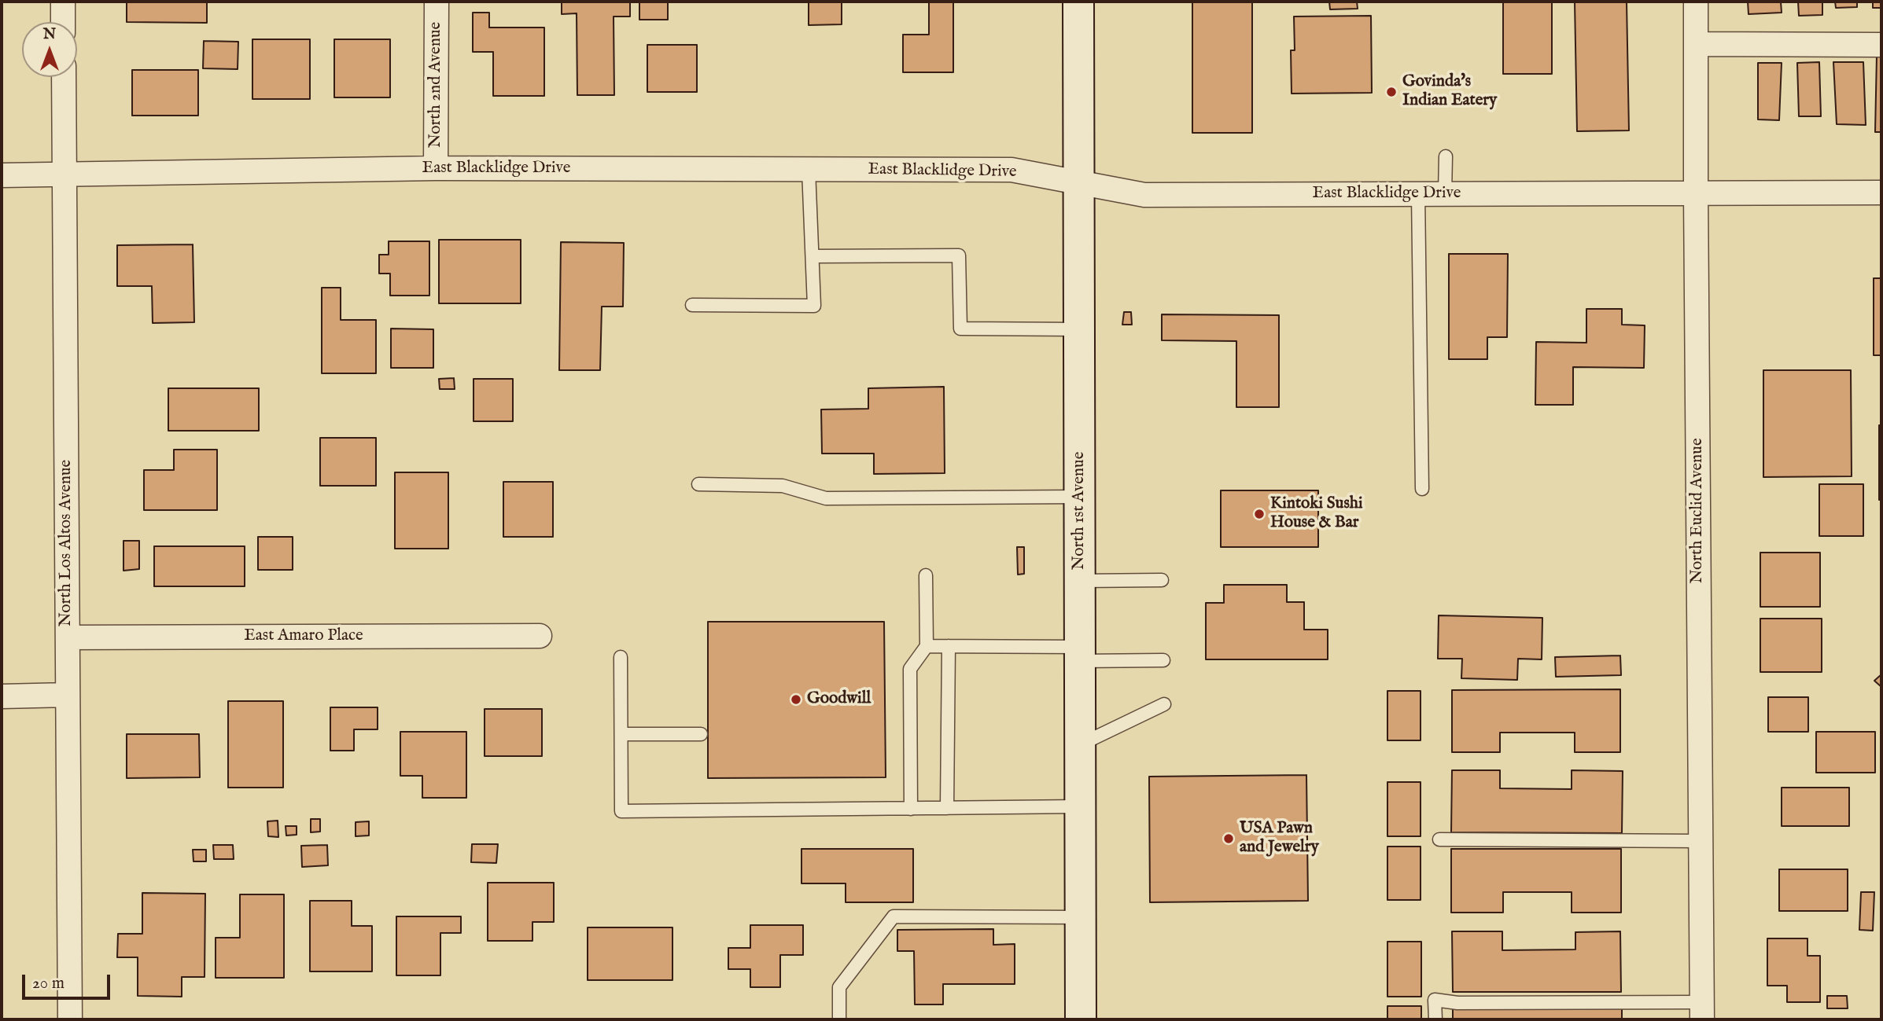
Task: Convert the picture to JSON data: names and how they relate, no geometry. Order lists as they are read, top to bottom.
{
  "streets": {
    "main road": ["North 1st Avenue"],
    "street": [
      "North 2nd Avenue",
      "East Blacklidge Drive",
      "North Euclid Avenue",
      "North Los Altos Avenue",
      "East Amaro Place"
    ]
  },
  "crossings": [
    ["North 2nd Avenue", "East Blacklidge Drive"],
    ["East Blacklidge Drive", "North 1st Avenue"],
    ["East Blacklidge Drive", "North Euclid Avenue"],
    ["East Blacklidge Drive", "North Los Altos Avenue"],
    ["North Los Altos Avenue", "East Amaro Place"]
  ],
  "places": [
    "Govinda's Indian Eatery",
    "Kintoki Sushi House & Bar",
    "Goodwill",
    "USA Pawn and Jewelry"
  ],
  "scale_bar": "20 m",
  "north": "top"
}
